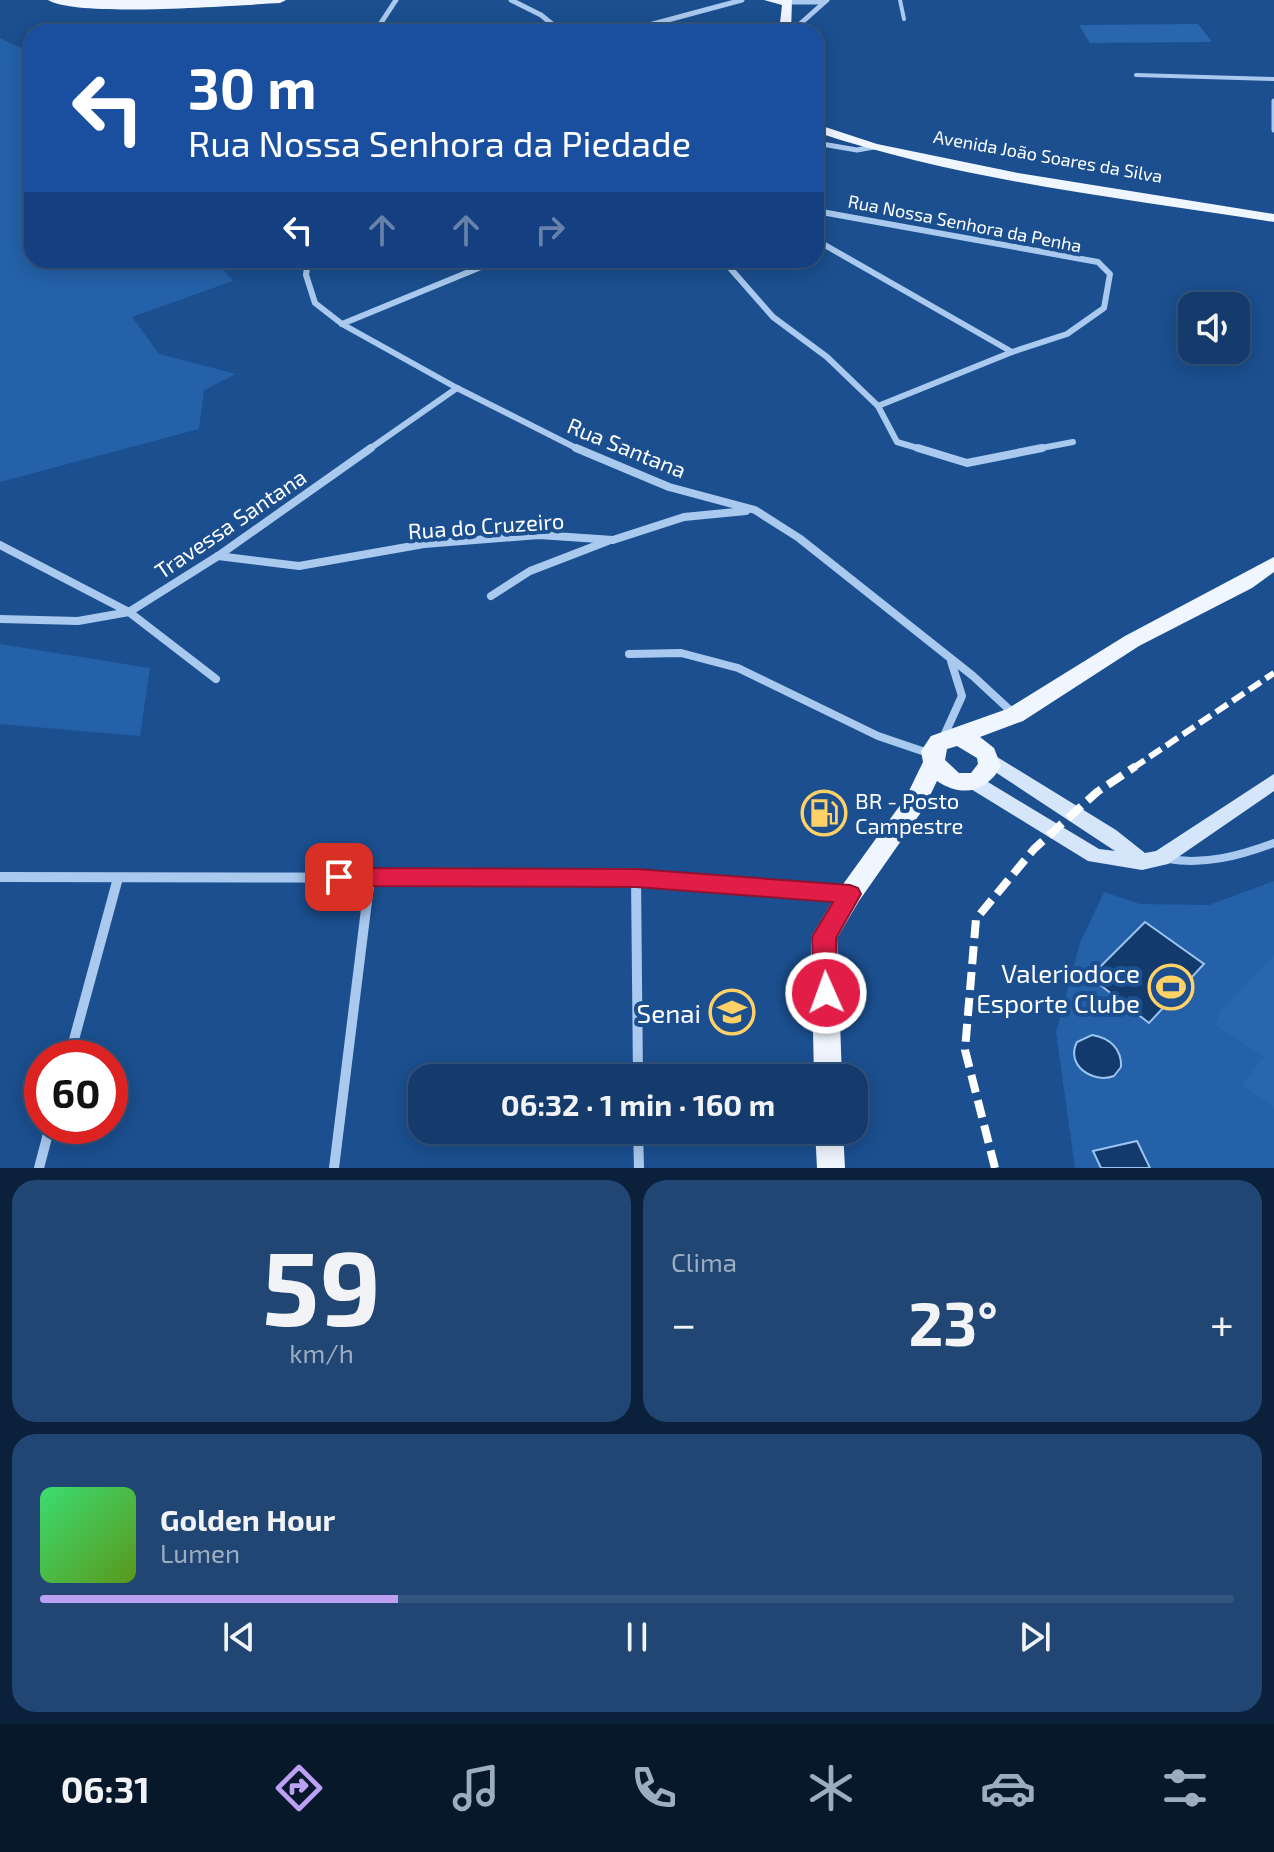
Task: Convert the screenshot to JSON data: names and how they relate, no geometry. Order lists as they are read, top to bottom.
{
  "streets": {
    "main road": ["Avenida João Soares da Silva"],
    "street": [
      "Rua Nossa Senhora da Penha",
      "Rua Santana",
      "Travessa Santana",
      "Rua do Cruzeiro"
    ]
  },
  "crossings": [
    ["Rua Santana", "Travessa Santana"],
    ["Rua Santana", "Rua do Cruzeiro"],
    ["Travessa Santana", "Rua do Cruzeiro"]
  ],
  "places": {
    "fuel station": ["BR - Posto Campestre"],
    "sports": ["Valeriodoce Esporte Clube"],
    "school or university": ["Senai"]
  },
  "page": {
    "turn": ["30 m", "Rua Nossa Senhora da Piedade"],
    "limit": "60",
    "trip": "06:32 · 1 min · 160 m",
    "tile": [
      ["59", "km/h"],
      "Clima"
    ],
    "heat": ["−", "23°", "+"],
    "song": ["Golden Hour", "Lumen"],
    "tabs": "06:31"
  }
}
